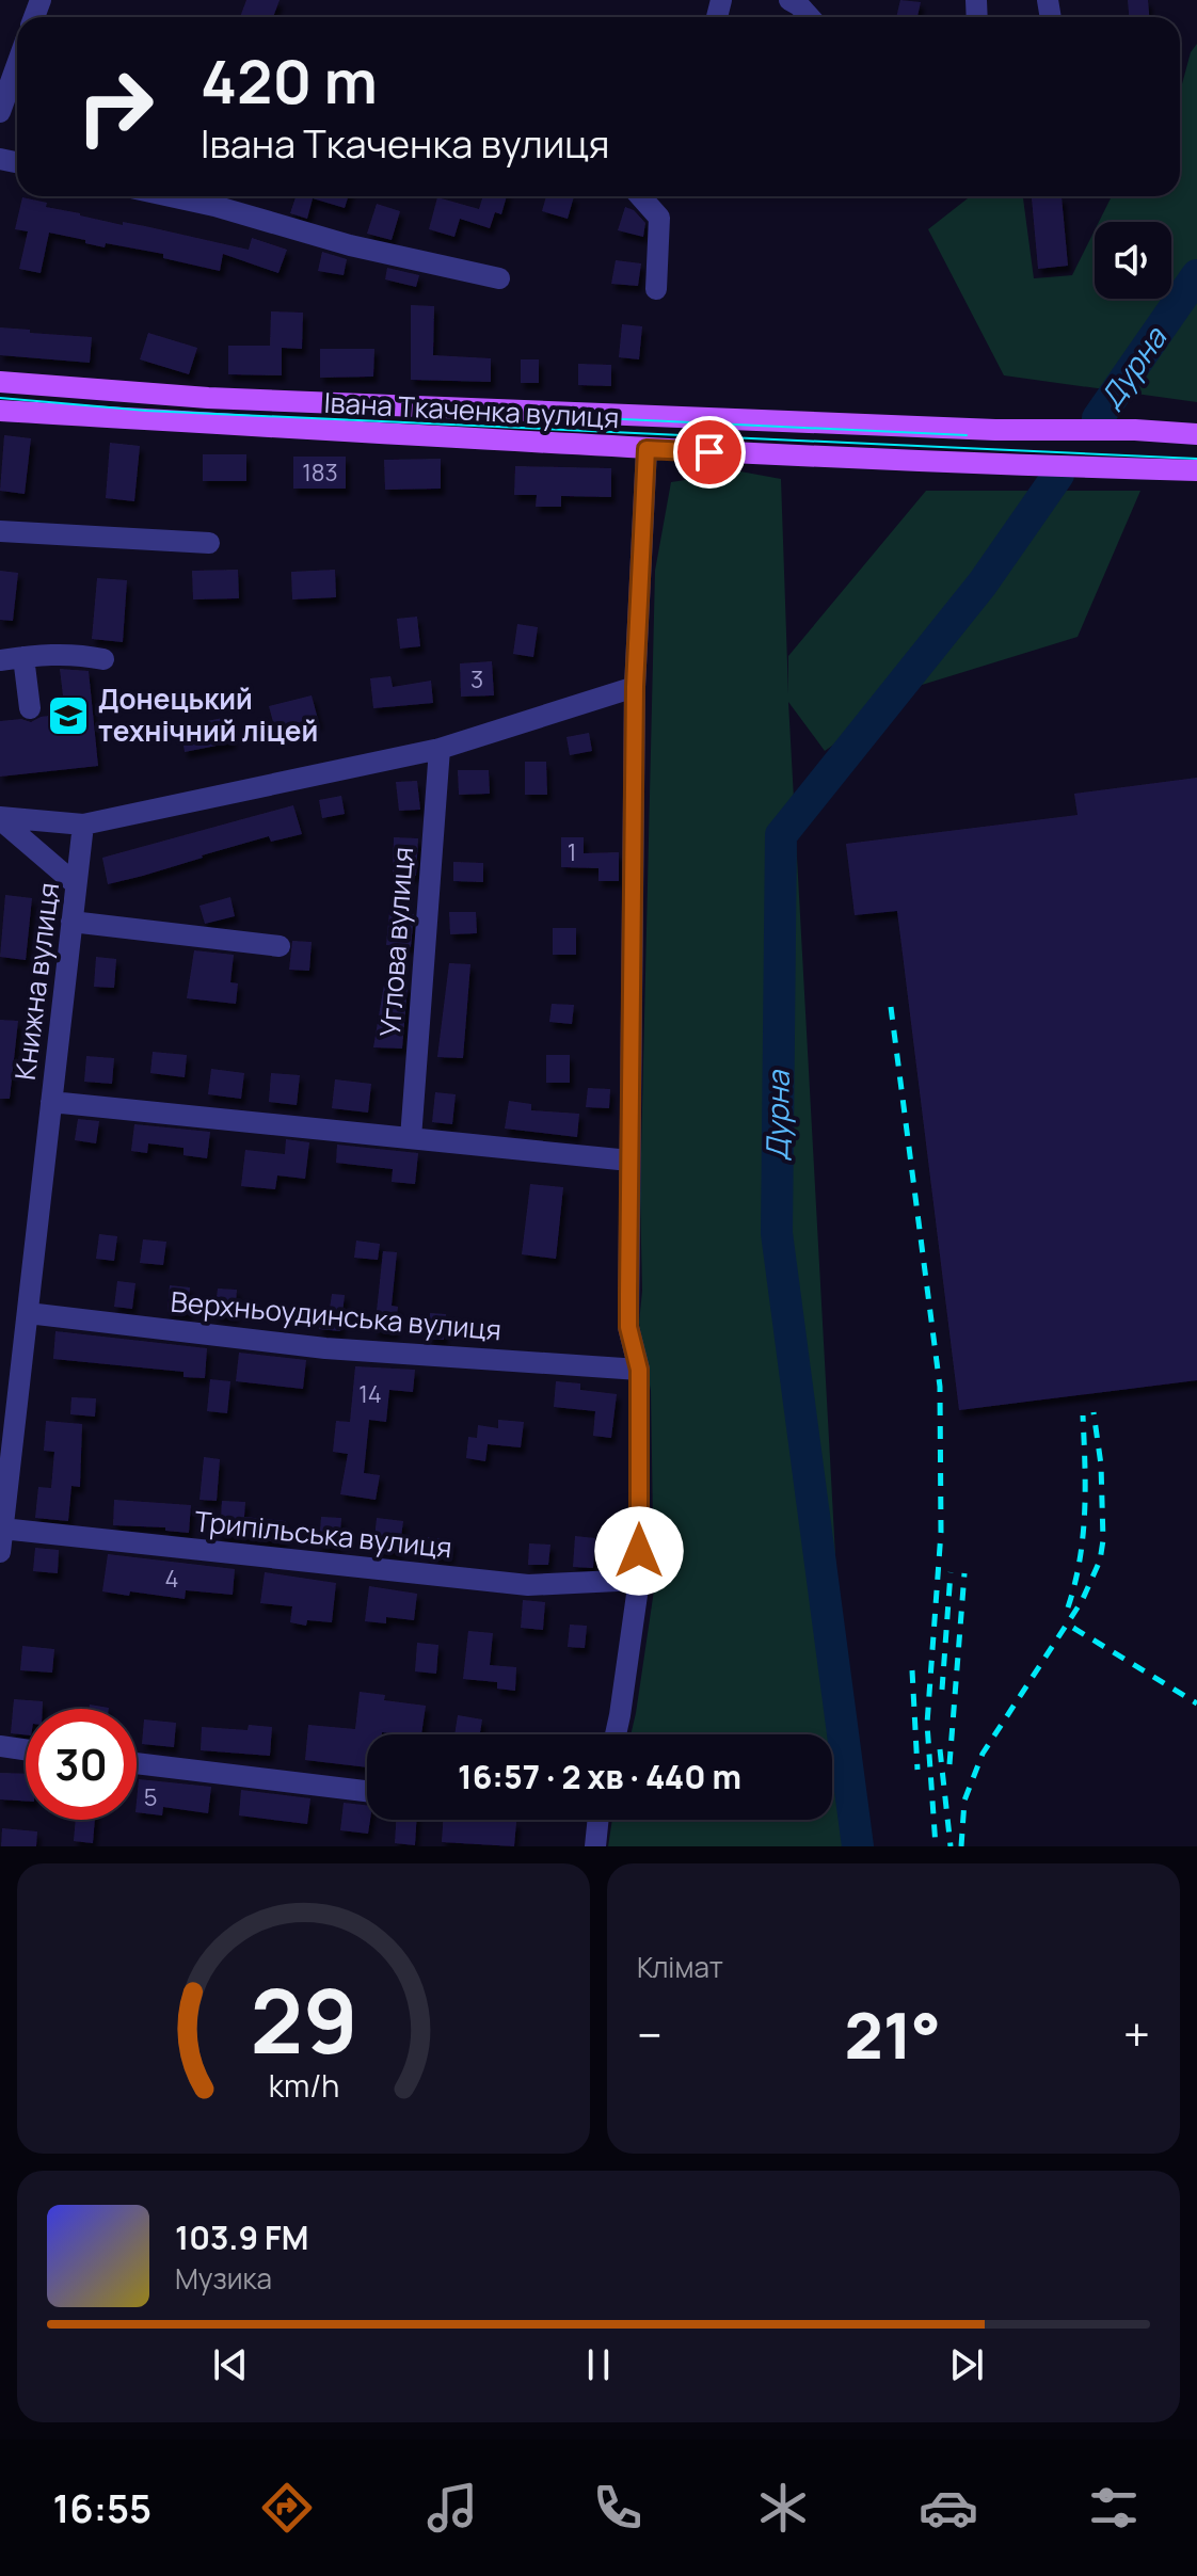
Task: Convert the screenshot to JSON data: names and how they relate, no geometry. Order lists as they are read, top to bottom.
{
  "streets": {
    "main road": ["Івана Ткаченка вулиця"],
    "street": [
      "Углова вулиця",
      "Книжна вулиця",
      "Верхньоудинська вулиця",
      "Трипільська вулиця"
    ]
  },
  "crossings": [
    ["Книжна вулиця", "Верхньоудинська вулиця"],
    ["Книжна вулиця", "Трипільська вулиця"]
  ],
  "water": ["Дурна"],
  "places": {
    "school or university": ["Донецький технічний ліцей"]
  },
  "house_numbers": [
    "183",
    "3",
    "1",
    "14",
    "4",
    "5"
  ],
  "page": {
    "turn": ["420 m", "Івана Ткаченка вулиця"],
    "limit": "30",
    "trip": "16:57 · 2 хв · 440 m",
    "tile": "Клімат",
    "heat": ["−", "21°", "+"],
    "song": ["103.9 FM", "Музика"],
    "tabs": "16:55",
    "gauge": ["29", "km/h"]
  }
}
